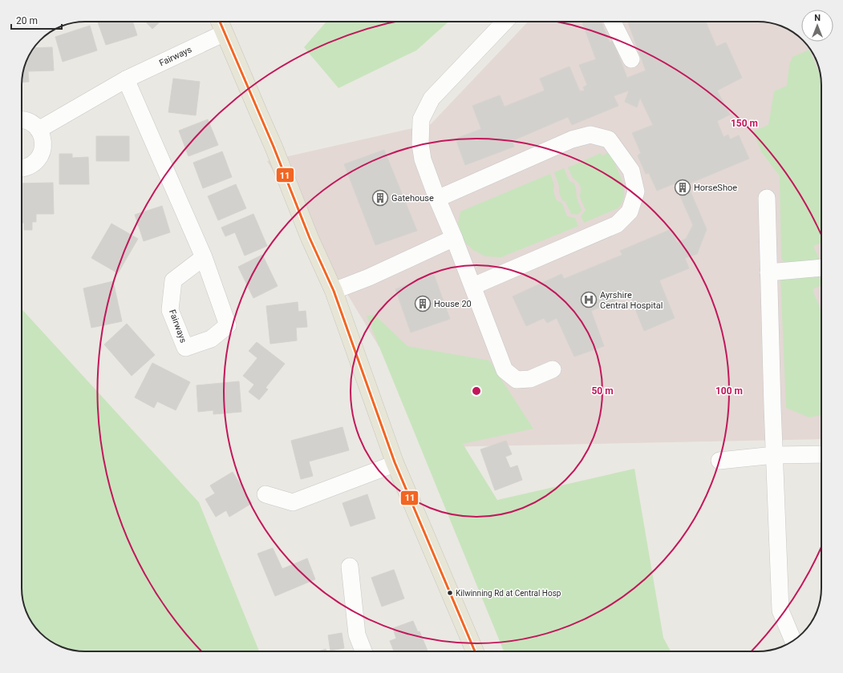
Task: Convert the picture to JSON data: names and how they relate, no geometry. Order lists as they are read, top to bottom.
{
  "streets": {
    "street": ["Fairways"]
  },
  "places": {
    "building": ["HorseShoe", "Gatehouse", "House 20"],
    "hospital": ["Ayrshire Central Hospital"],
    "other": ["Kilwinning Rd at Central Hosp"]
  },
  "lines": ["transit line 11"],
  "scale_bar": "20 m",
  "north": "top",
  "rings": ["150 m", "50 m", "100 m"]
}
